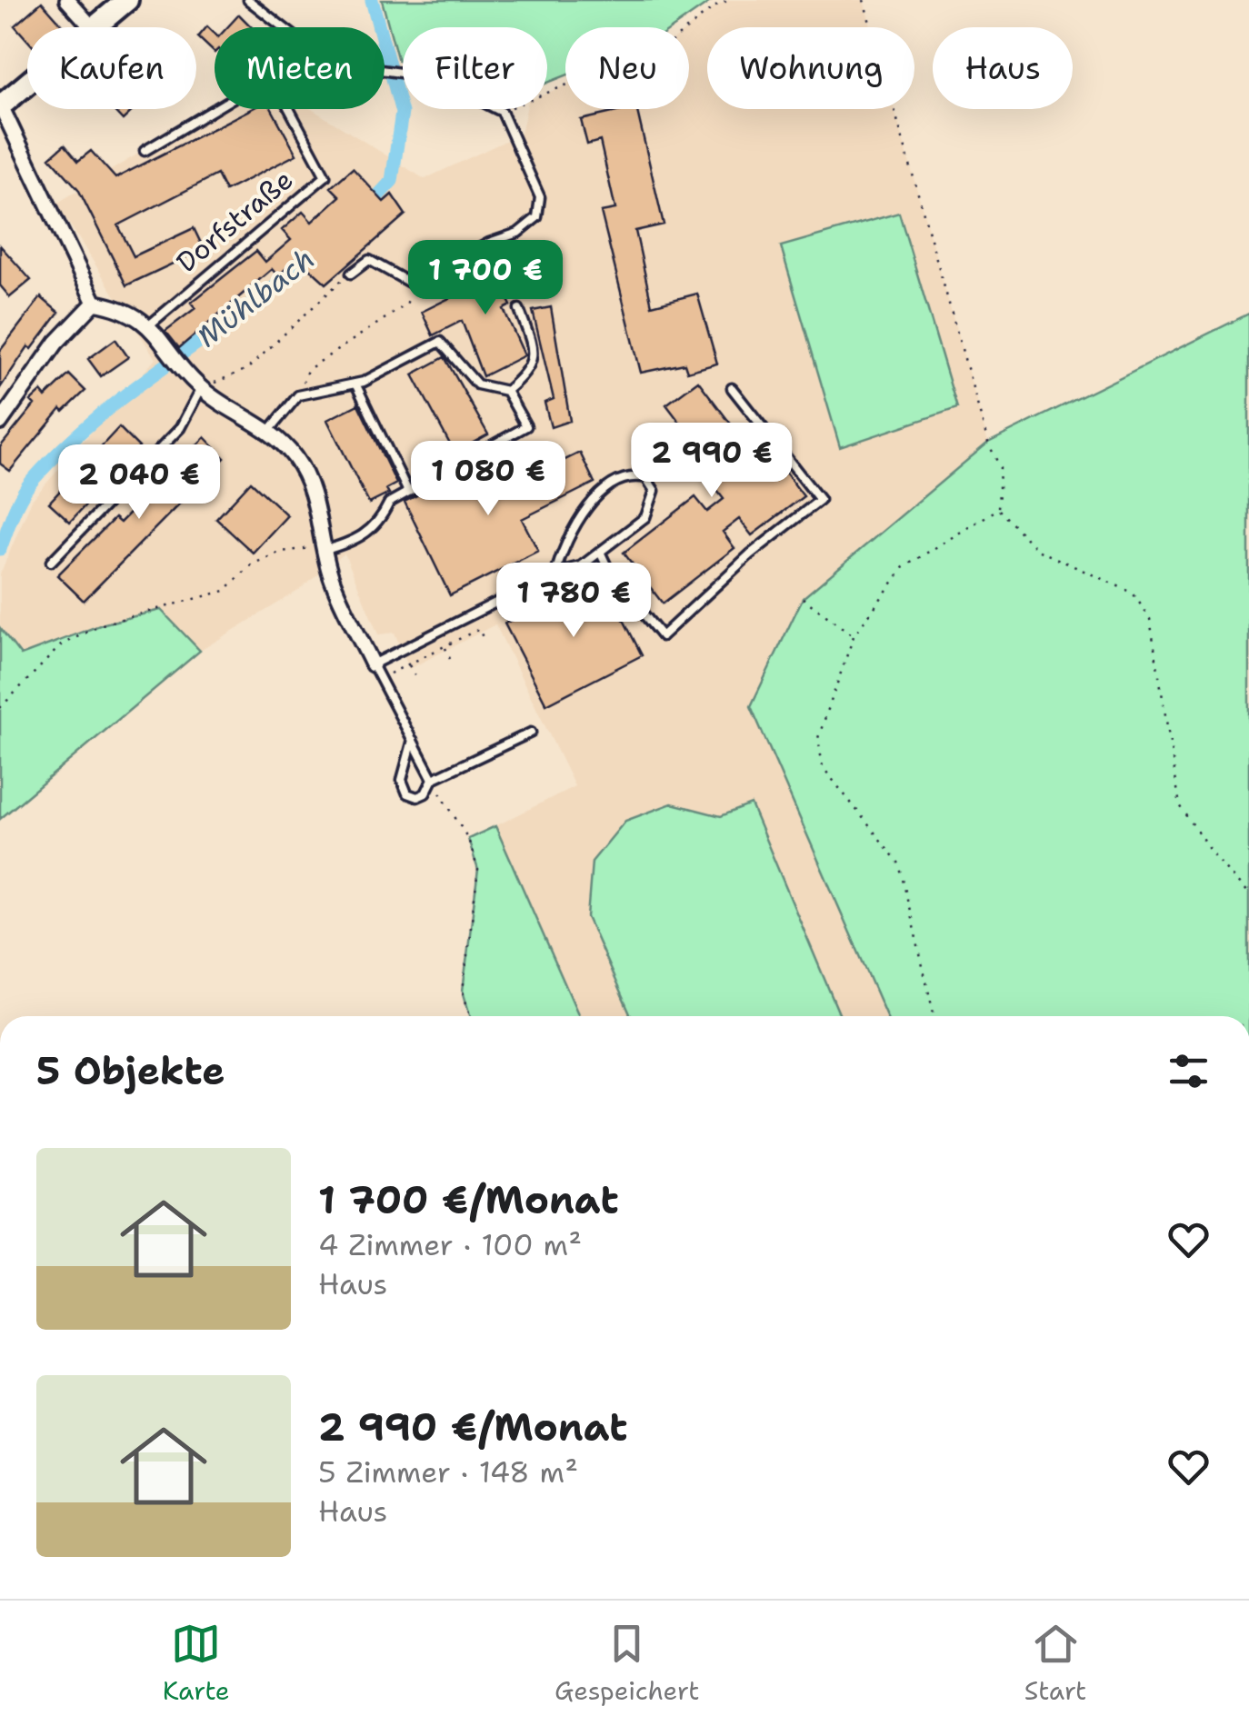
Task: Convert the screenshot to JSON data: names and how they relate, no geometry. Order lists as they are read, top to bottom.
{
  "streets": {
    "lane": ["Dorfstraße"]
  },
  "water": ["Mühlbach"],
  "page": {
    "chip": [
      "Kaufen",
      "Mieten",
      "Filter",
      "Neu",
      "Wohnung",
      "Haus"
    ],
    "price": [
      "1 700 €",
      "2 990 €",
      "1 080 €",
      "2 040 €",
      "1 780 €"
    ],
    "heading": "5 Objekte",
    "list": [
      {
        "name": "1 700 €/Monat",
        "note": "4 Zimmer · 100 m² · Haus"
      },
      {
        "name": "2 990 €/Monat",
        "note": "5 Zimmer · 148 m² · Haus"
      }
    ],
    "tabs": ["Karte", "Gespeichert", "Start"]
  }
}
